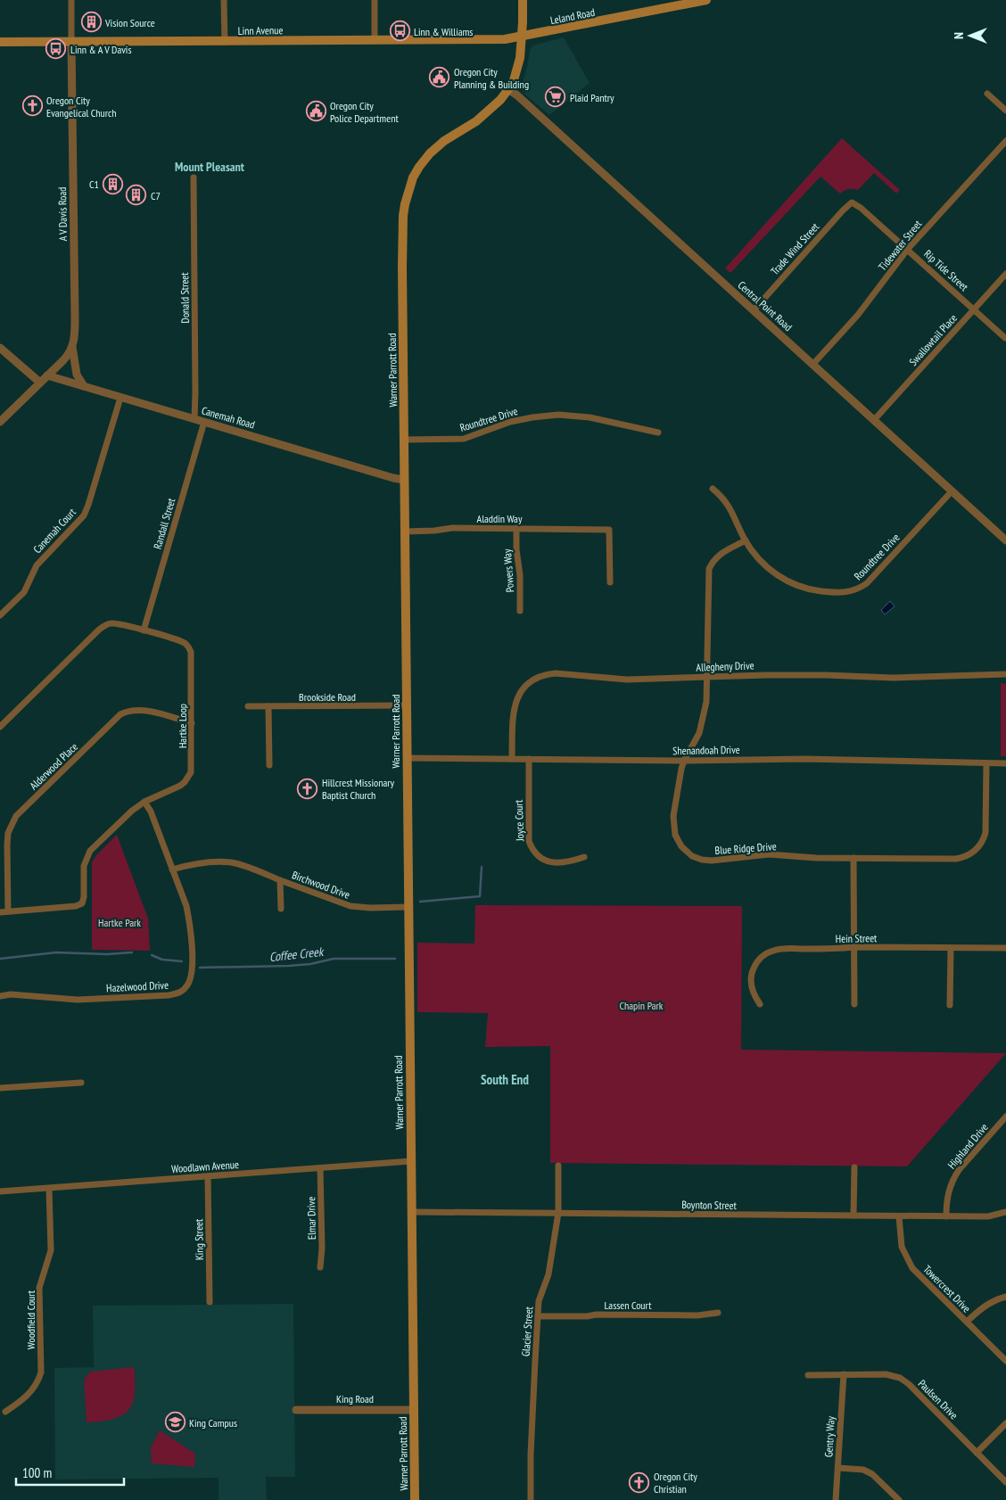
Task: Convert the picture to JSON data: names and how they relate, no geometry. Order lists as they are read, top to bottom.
{
  "streets": {
    "main road": ["Leland Road", "Linn Avenue", "Warner Parrott Road"],
    "street": [
      "A V Davis Road",
      "Tidewater Street",
      "Trade Wind Street",
      "Rip Tide Street",
      "Donald Street",
      "Central Point Road",
      "Swallowtail Place",
      "Canemah Road",
      "Roundtree Drive",
      "Aladdin Way",
      "Randall Street",
      "Canemah Court",
      "Powers Way",
      "Allegheny Drive",
      "Brookside Road",
      "Hartke Loop",
      "Shenandoah Drive",
      "Alderwood Place",
      "Joyce Court",
      "Blue Ridge Drive",
      "Birchwood Drive",
      "Hein Street",
      "Hazelwood Drive",
      "Highland Drive",
      "Woodlawn Avenue",
      "Boynton Street",
      "Elmar Drive",
      "King Street",
      "Towercrest Drive",
      "Lassen Court",
      "Woodfield Court",
      "Glacier Street",
      "King Road",
      "Paulsen Drive",
      "Gentry Way"
    ]
  },
  "crossings": [
    ["Leland Road", "Linn Avenue"],
    ["Leland Road", "Warner Parrott Road"],
    ["Linn Avenue", "A V Davis Road"],
    ["Linn Avenue", "Warner Parrott Road"],
    ["A V Davis Road", "Canemah Road"],
    ["Tidewater Street", "Rip Tide Street"],
    ["Tidewater Street", "Central Point Road"],
    ["Trade Wind Street", "Rip Tide Street"],
    ["Trade Wind Street", "Central Point Road"],
    ["Rip Tide Street", "Swallowtail Place"],
    ["Donald Street", "Canemah Road"],
    ["Central Point Road", "Swallowtail Place"],
    ["Central Point Road", "Warner Parrott Road"],
    ["Central Point Road", "Roundtree Drive"],
    ["Warner Parrott Road", "Canemah Road"],
    ["Warner Parrott Road", "Roundtree Drive"],
    ["Warner Parrott Road", "Aladdin Way"],
    ["Warner Parrott Road", "Brookside Road"],
    ["Warner Parrott Road", "Shenandoah Drive"],
    ["Warner Parrott Road", "Birchwood Drive"],
    ["Warner Parrott Road", "Woodlawn Avenue"],
    ["Warner Parrott Road", "Boynton Street"],
    ["Warner Parrott Road", "King Road"],
    ["Canemah Road", "Randall Street"],
    ["Canemah Road", "Canemah Court"],
    ["Roundtree Drive", "Blue Ridge Drive"],
    ["Aladdin Way", "Powers Way"],
    ["Randall Street", "Hartke Loop"],
    ["Allegheny Drive", "Shenandoah Drive"],
    ["Allegheny Drive", "Blue Ridge Drive"],
    ["Hartke Loop", "Alderwood Place"],
    ["Hartke Loop", "Hazelwood Drive"],
    ["Shenandoah Drive", "Joyce Court"],
    ["Shenandoah Drive", "Blue Ridge Drive"],
    ["Birchwood Drive", "Hazelwood Drive"],
    ["Highland Drive", "Boynton Street"],
    ["Woodlawn Avenue", "Elmar Drive"],
    ["Woodlawn Avenue", "King Street"],
    ["Woodlawn Avenue", "Woodfield Court"],
    ["Boynton Street", "Towercrest Drive"],
    ["Boynton Street", "Glacier Street"],
    ["Lassen Court", "Glacier Street"],
    ["Paulsen Drive", "Gentry Way"]
  ],
  "districts": ["Mount Pleasant", "South End"],
  "water": ["Coffee Creek"],
  "parks": ["Hartke Park", "Chapin Park"],
  "places": {
    "building": ["Vision Source", "C1", "C7"],
    "bus stop": ["Linn & Williams", "Linn & A V Davis"],
    "public building": ["Oregon City Planning & Building", "Oregon City Police Department"],
    "supermarket": ["Plaid Pantry"],
    "church": ["Oregon City Evangelical Church", "Hillcrest Missionary Baptist Church", "Oregon City Christian"],
    "school or university": ["King Campus"]
  },
  "scale_bar": "100 m",
  "north": "left"
}
